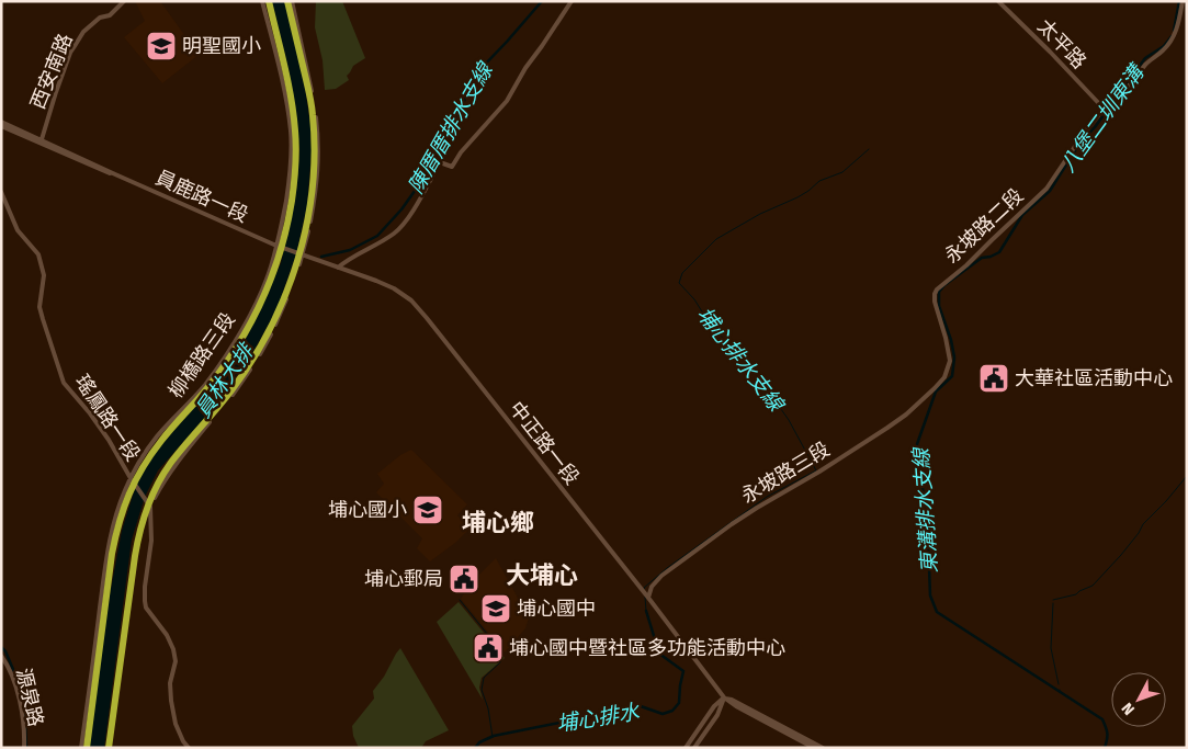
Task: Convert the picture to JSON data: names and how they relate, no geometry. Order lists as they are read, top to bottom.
{
  "streets": {
    "main road": [
      "太平路",
      "西安南路",
      "員鹿路一段",
      "永坡路二段",
      "柳橋路三段",
      "瑤鳳路一段",
      "中正路一段",
      "永坡路三段",
      "源泉路"
    ]
  },
  "crossings": [
    ["太平路", "永坡路二段"],
    ["西安南路", "員鹿路一段"],
    ["員鹿路一段", "柳橋路三段"],
    ["員鹿路一段", "中正路一段"],
    ["永坡路二段", "永坡路三段"],
    ["柳橋路三段", "瑤鳳路一段"],
    ["中正路一段", "永坡路三段"]
  ],
  "districts": ["埔心鄉", "大埔心"],
  "water": [
    "八堡二圳東溝",
    "陳厝厝排水支線",
    "埔心排水支線",
    "員林大排",
    "東溝排水支線",
    "埔心排水"
  ],
  "places": {
    "school or university": ["明聖國小", "埔心國小", "埔心國中"],
    "public building": ["大華社區活動中心", "埔心郵局", "埔心國中暨社區多功能活動中心"]
  },
  "north": "bottom left"
}
